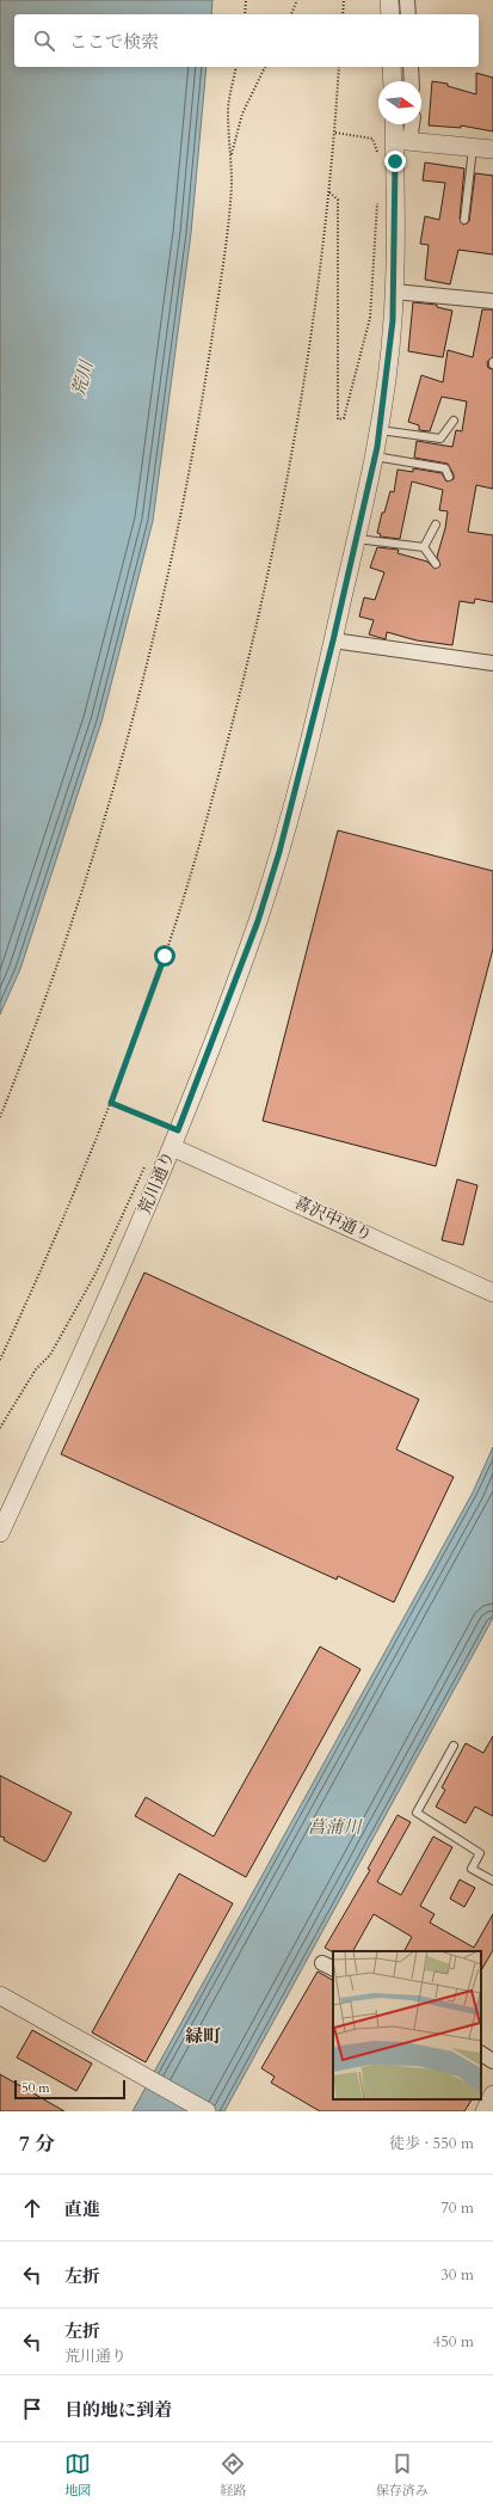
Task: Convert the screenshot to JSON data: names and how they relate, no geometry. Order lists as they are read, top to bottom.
{
  "streets": {
    "street": ["荒川通り", "喜沢中通り"]
  },
  "crossings": [
    ["荒川通り", "喜沢中通り"]
  ],
  "districts": ["緑町"],
  "water": ["荒川", "菖蒲川"],
  "scale_bar": "50 m",
  "north": "right",
  "page": {
    "search": "ここで検索",
    "scale": "50 m",
    "heading": ["7 分", "徒歩 · 550 m"],
    "list": [
      ["直進", "70 m"],
      ["左折", "30 m"],
      ["左折", "荒川通り", "450 m"],
      "目的地に到着"
    ],
    "nav": ["地図", "経路", "保存済み"]
  }
}
